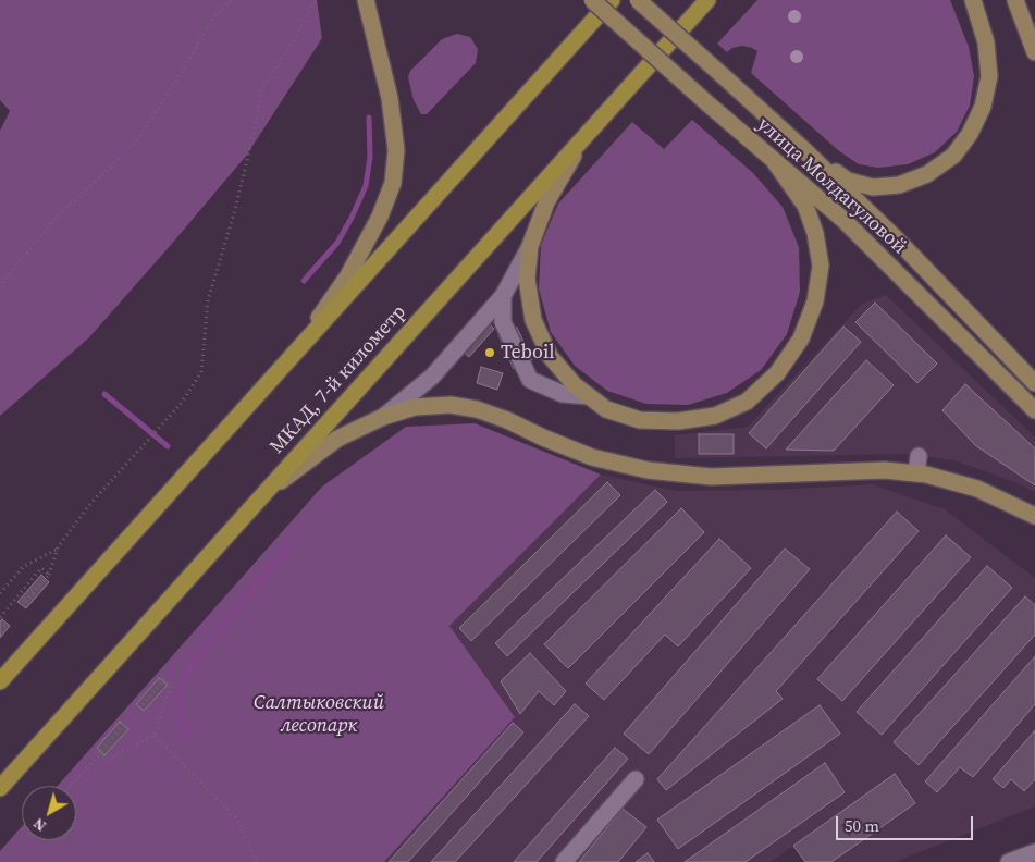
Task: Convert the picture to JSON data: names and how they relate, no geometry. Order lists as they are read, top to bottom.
{
  "streets": {
    "highway": ["МКАД, 7-й километр"],
    "main road": ["улица Молдагуловой"]
  },
  "parks": ["Салтыковский лесопарк"],
  "places": ["Teboil"],
  "scale_bar": "50 m",
  "north": "bottom left"
}
